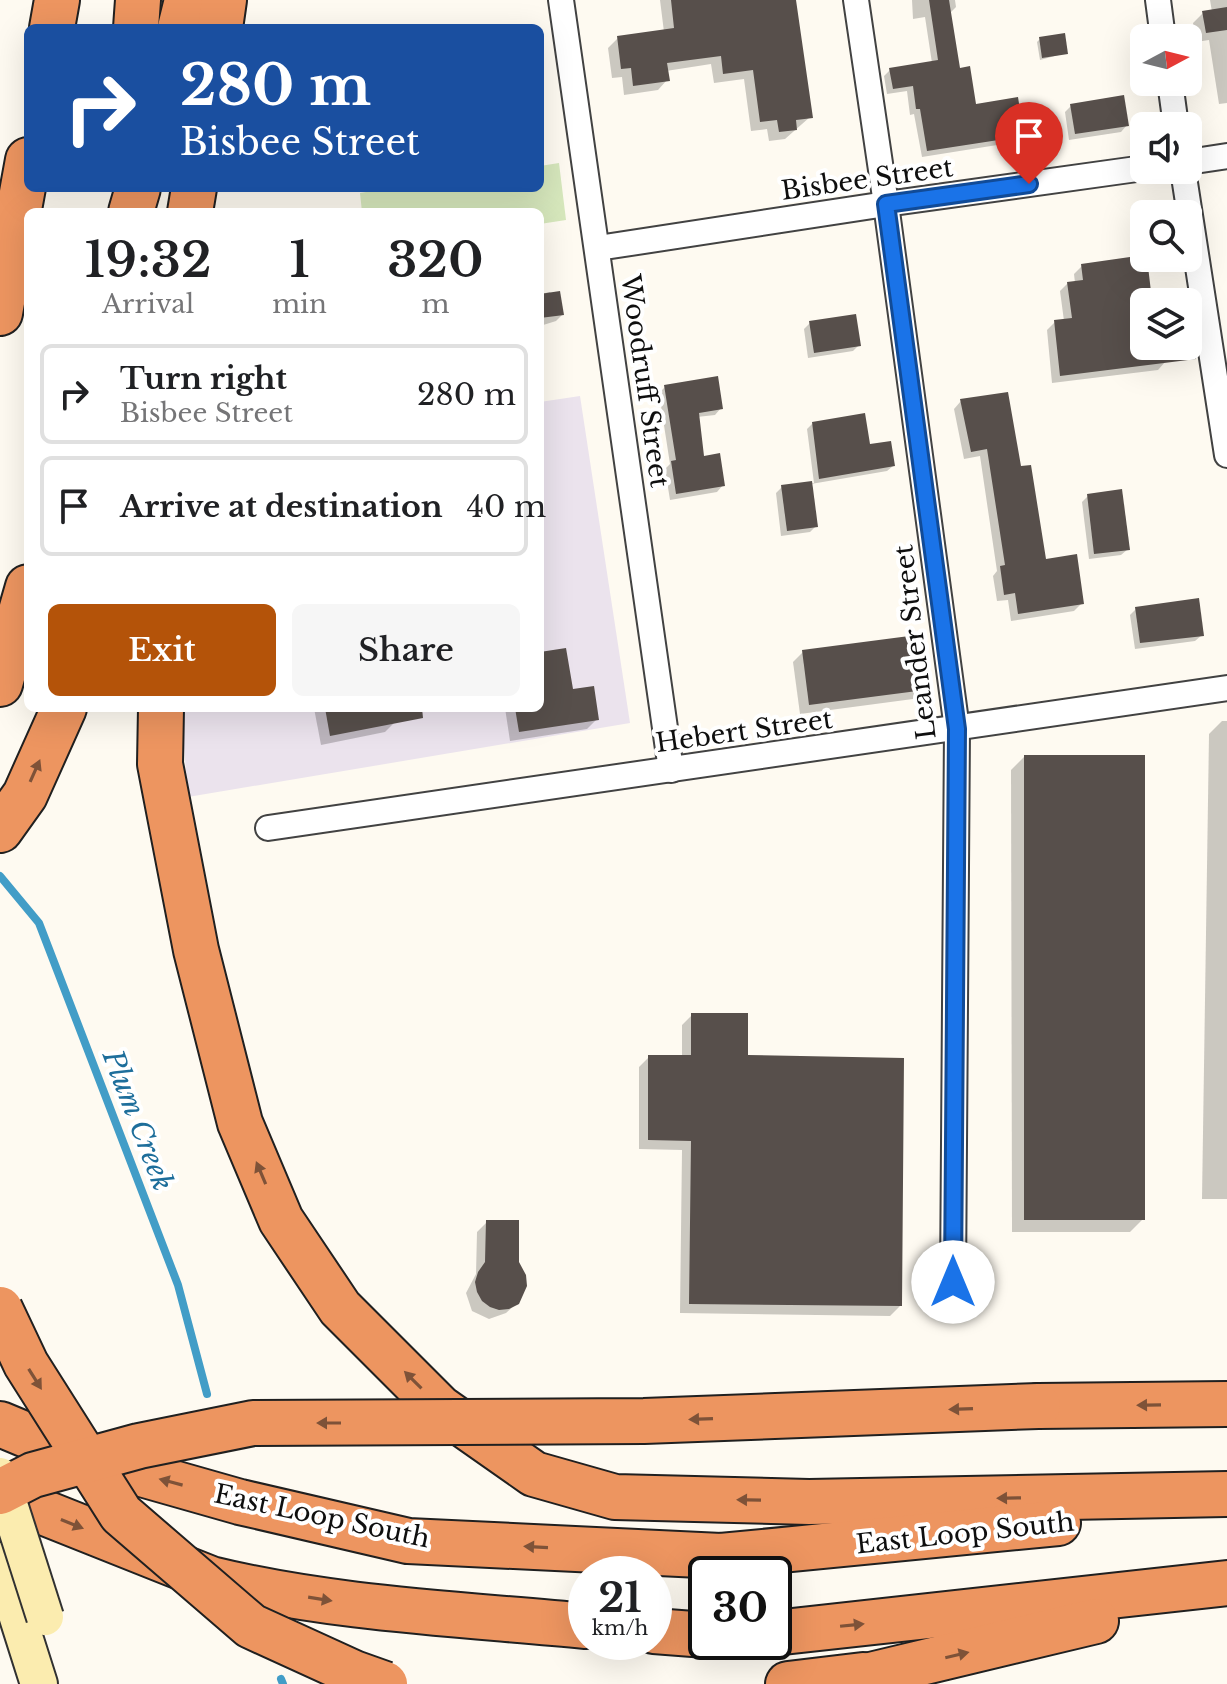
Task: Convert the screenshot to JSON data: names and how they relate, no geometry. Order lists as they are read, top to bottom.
{
  "streets": {
    "highway": ["East Loop South"],
    "street": [
      "Bisbee Street",
      "Woodruff Street",
      "Leander Street",
      "Hebert Street"
    ]
  },
  "crossings": [
    ["Bisbee Street", "Woodruff Street"],
    ["Bisbee Street", "Leander Street"],
    ["Woodruff Street", "Hebert Street"],
    ["Leander Street", "Hebert Street"]
  ],
  "water": ["Plum Creek"],
  "north": "right",
  "page": {
    "turn": ["280 m", "Bisbee Street"],
    "eta": [
      "19:32",
      "Arrival",
      "1",
      "min",
      "320",
      "m"
    ],
    "list": [
      {
        "name": "Turn right",
        "note": "Bisbee Street",
        "value": "280 m"
      },
      {
        "name": "Arrive at destination",
        "value": "40 m"
      }
    ],
    "buttons": ["Exit", "Share"],
    "speed": "21 km/h",
    "limit": "30"
  }
}
